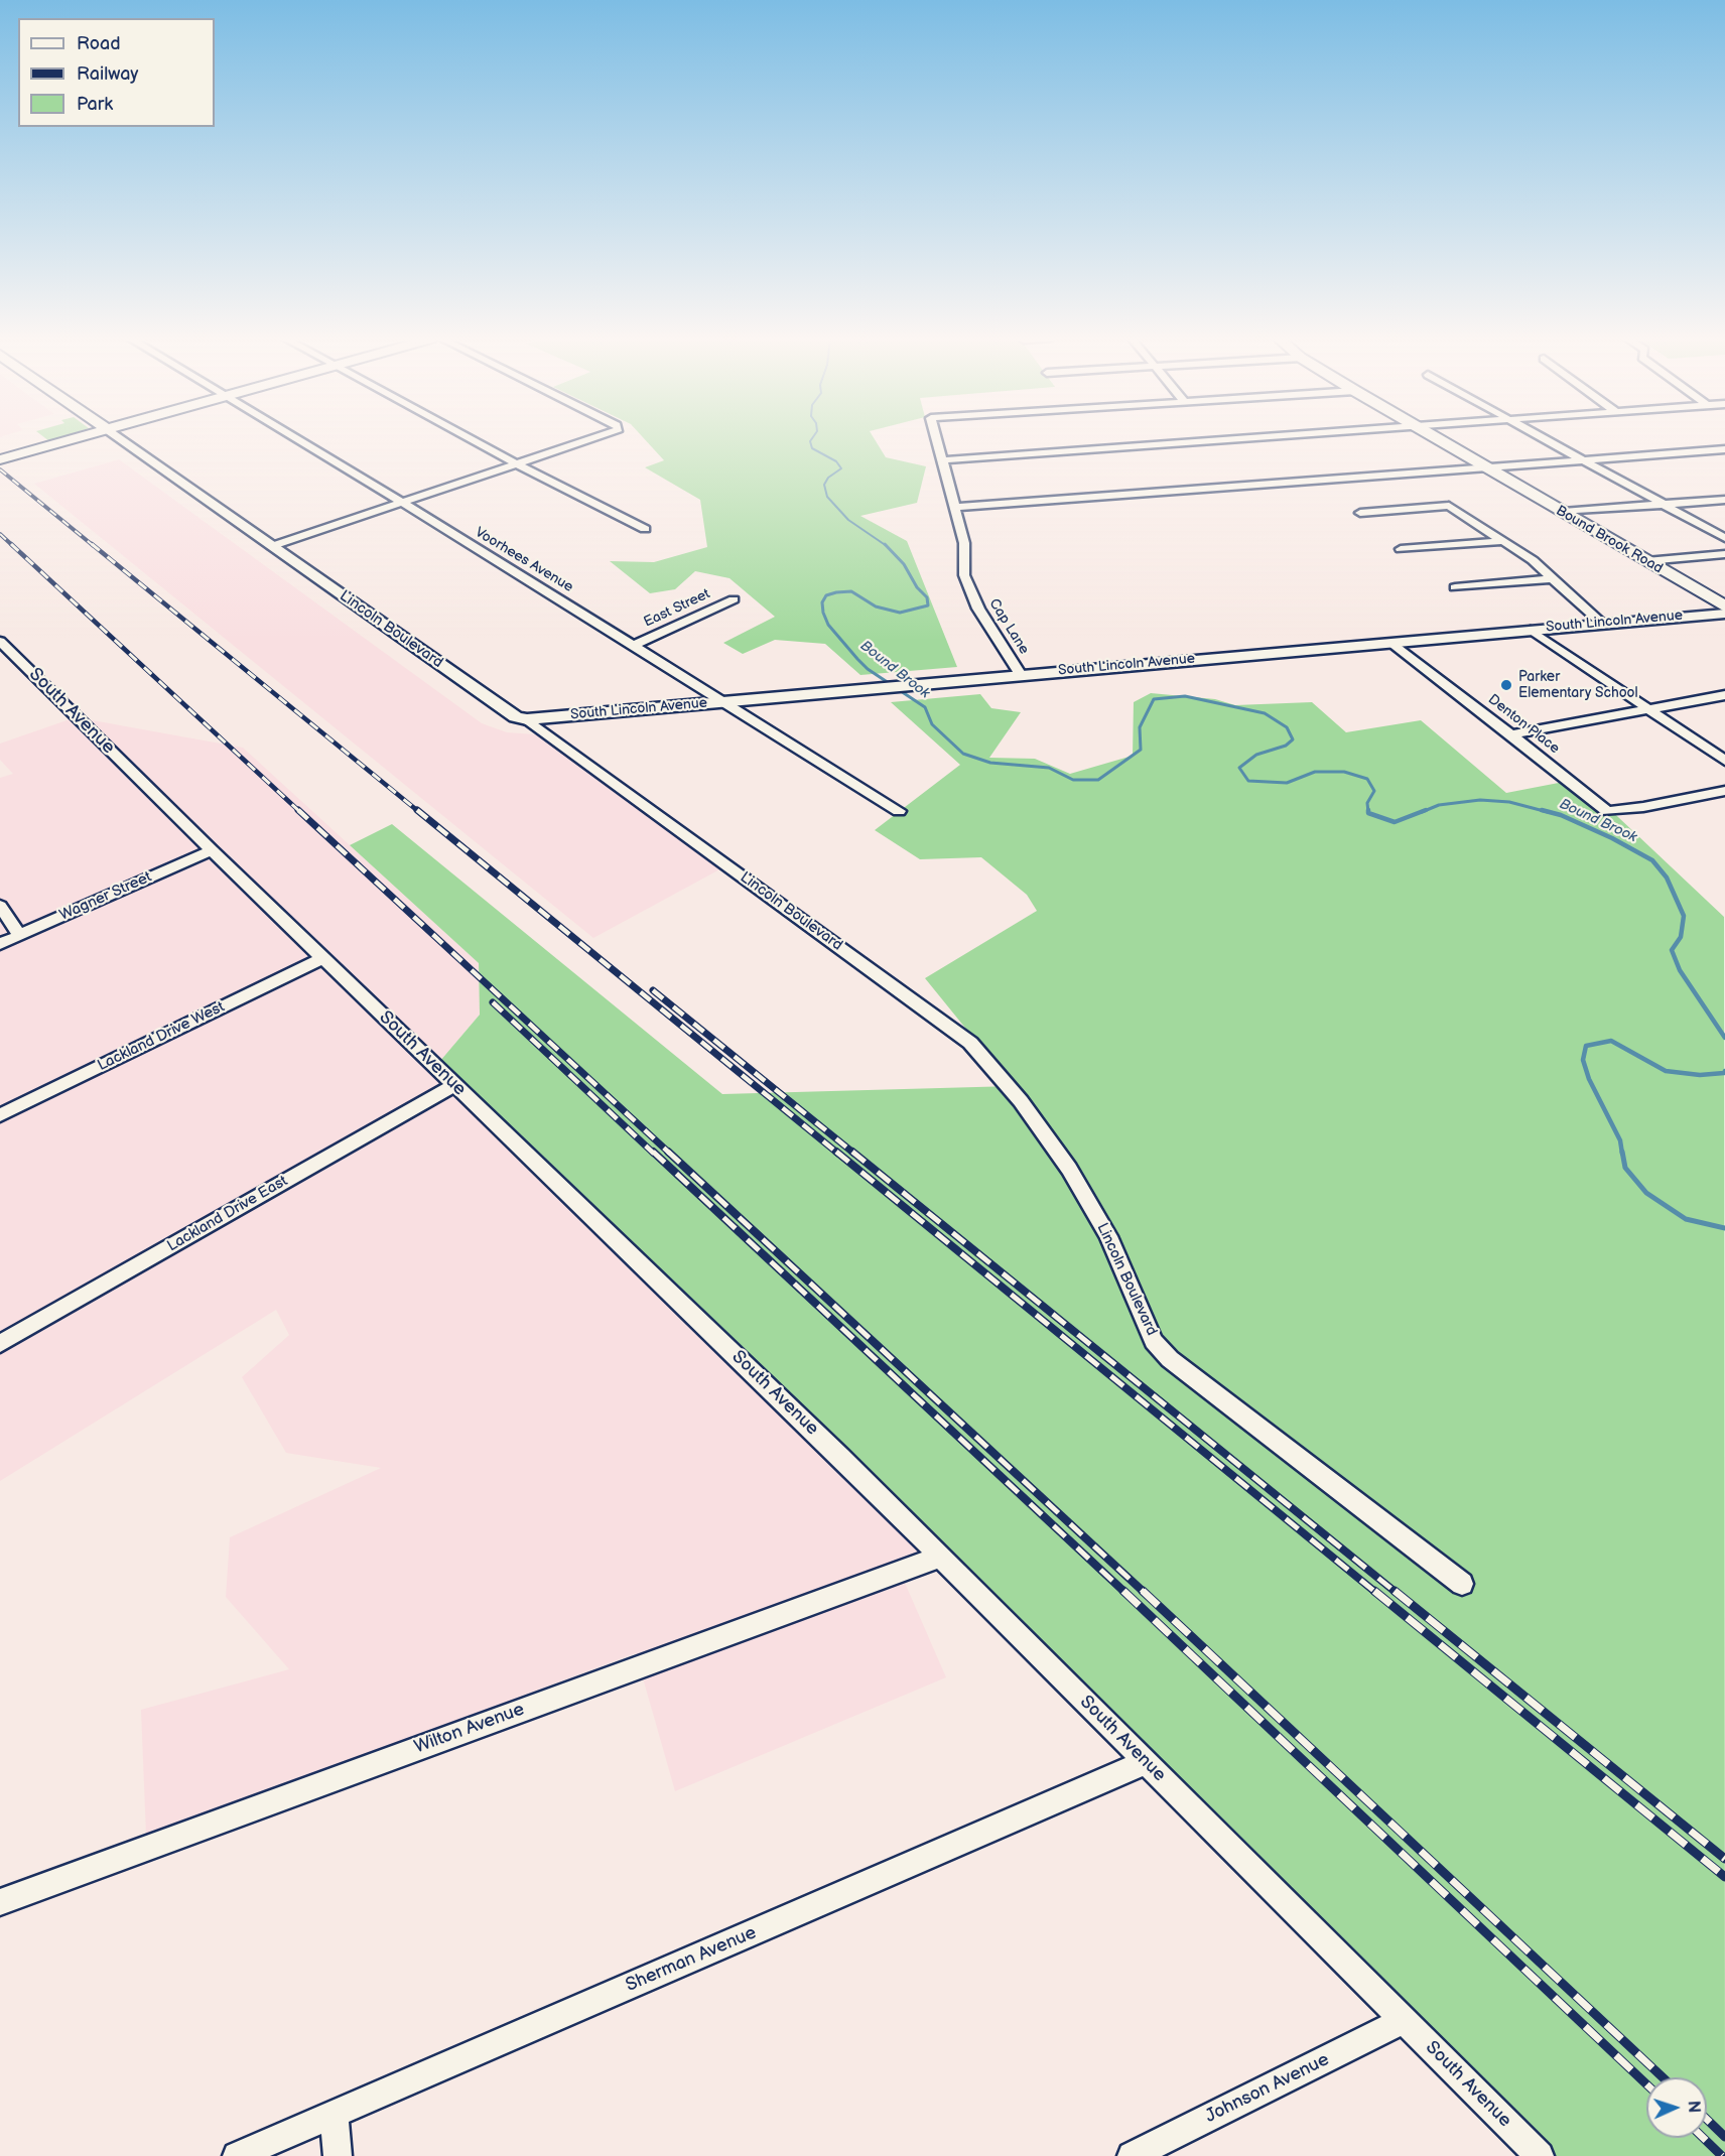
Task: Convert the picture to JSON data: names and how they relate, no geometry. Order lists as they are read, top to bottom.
{
  "streets": {
    "main road": ["Bound Brook Road"],
    "street": [
      "Voorhees Avenue",
      "East Street",
      "South Lincoln Avenue",
      "Cap Lane",
      "Lincoln Boulevard",
      "South Avenue",
      "Denton Place",
      "Wagner Street",
      "Lackland Drive West",
      "Lackland Drive East",
      "Wilton Avenue",
      "Sherman Avenue",
      "Johnson Avenue"
    ]
  },
  "crossings": [
    ["Voorhees Avenue", "East Street"],
    ["Voorhees Avenue", "South Lincoln Avenue"],
    ["South Lincoln Avenue", "Cap Lane"],
    ["South Lincoln Avenue", "Lincoln Boulevard"],
    ["South Lincoln Avenue", "Denton Place"],
    ["South Avenue", "Wagner Street"],
    ["South Avenue", "Lackland Drive West"],
    ["South Avenue", "Lackland Drive East"],
    ["South Avenue", "Wilton Avenue"],
    ["South Avenue", "Sherman Avenue"],
    ["South Avenue", "Johnson Avenue"]
  ],
  "water": ["Bound Brook"],
  "places": ["Parker Elementary School"],
  "legend": ["Road", "Railway", "Park"],
  "north": "right"
}
